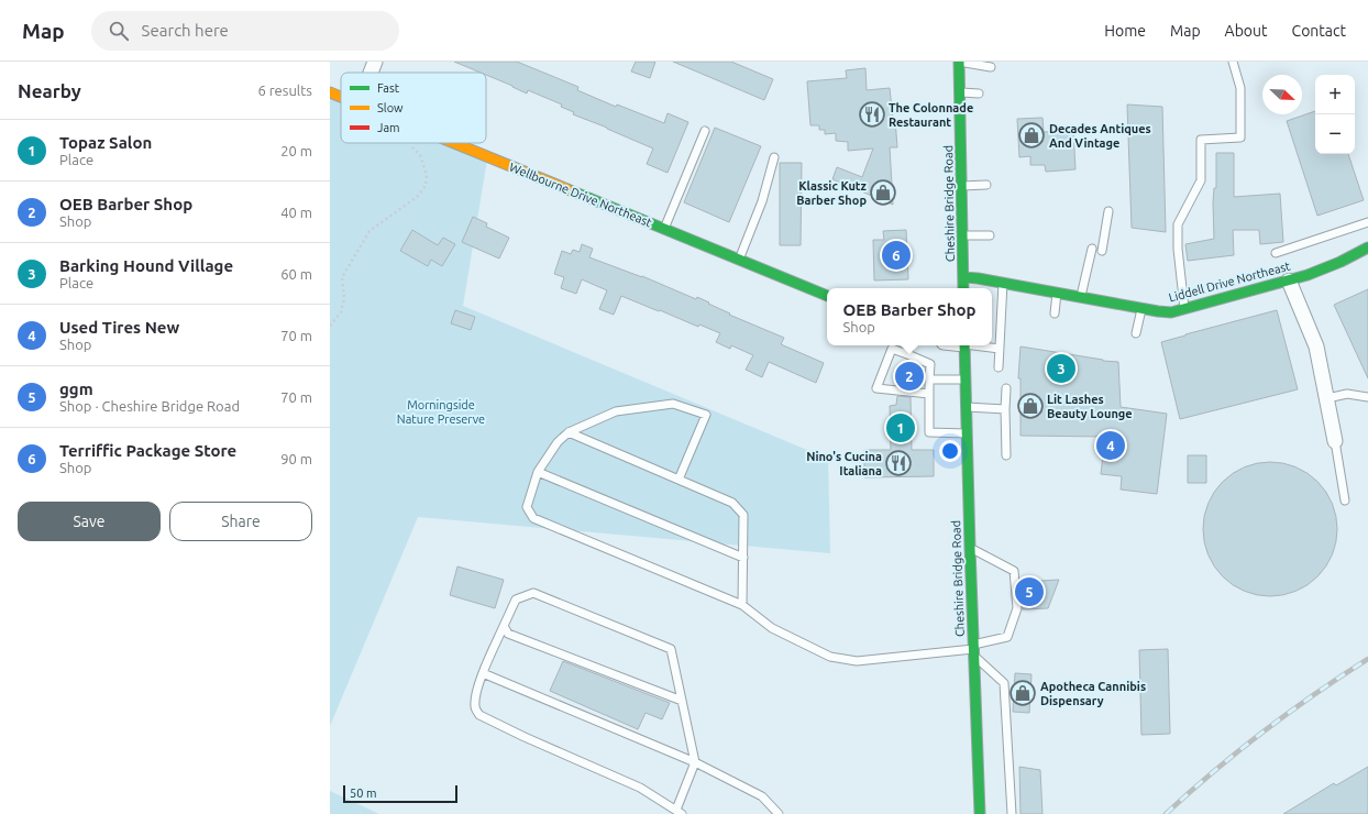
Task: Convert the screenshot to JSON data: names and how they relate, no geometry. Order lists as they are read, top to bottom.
{
  "streets": {
    "street": ["Wellbourne Drive Northeast", "Cheshire Bridge Road", "Liddell Drive Northeast"]
  },
  "crossings": [
    ["Cheshire Bridge Road", "Liddell Drive Northeast"]
  ],
  "parks": ["Morningside Nature Preserve"],
  "places": {
    "restaurant": ["The Colonnade Restaurant", "Nino's Cucina Italiana"],
    "shop": [
      "Decades Antiques And Vintage",
      "Klassic Kutz Barber Shop",
      "Lit Lashes Beauty Lounge",
      "Apotheca Cannibis Dispensary"
    ]
  },
  "legend": ["Fast", "Slow", "Jam"],
  "scale_bar": "50 m",
  "north": "bottom right",
  "page": {
    "header": "Map",
    "search": "Search here",
    "nav": [
      "Home",
      "Map",
      "About",
      "Contact"
    ],
    "heading": ["Nearby", "6 results"],
    "map_buttons": ["+", "−"],
    "list": [
      {
        "mark": "1",
        "name": "Topaz Salon",
        "note": "Place",
        "value": "20 m"
      },
      {
        "mark": "2",
        "name": "OEB Barber Shop",
        "note": "Shop",
        "value": "40 m"
      },
      {
        "mark": "3",
        "name": "Barking Hound Village",
        "note": "Place",
        "value": "60 m"
      },
      {
        "mark": "4",
        "name": "Used Tires New",
        "note": "Shop",
        "value": "70 m"
      },
      {
        "mark": "5",
        "name": "ggm",
        "note": "Shop · Cheshire Bridge Road",
        "value": "70 m"
      },
      {
        "mark": "6",
        "name": "Terriffic Package Store",
        "note": "Shop",
        "value": "90 m"
      }
    ],
    "pins": [
      "6",
      "3",
      "2",
      "1",
      "4",
      "5"
    ],
    "popup": ["OEB Barber Shop", "Shop"],
    "buttons": ["Save", "Share"],
    "scale": "50 m"
  }
}
